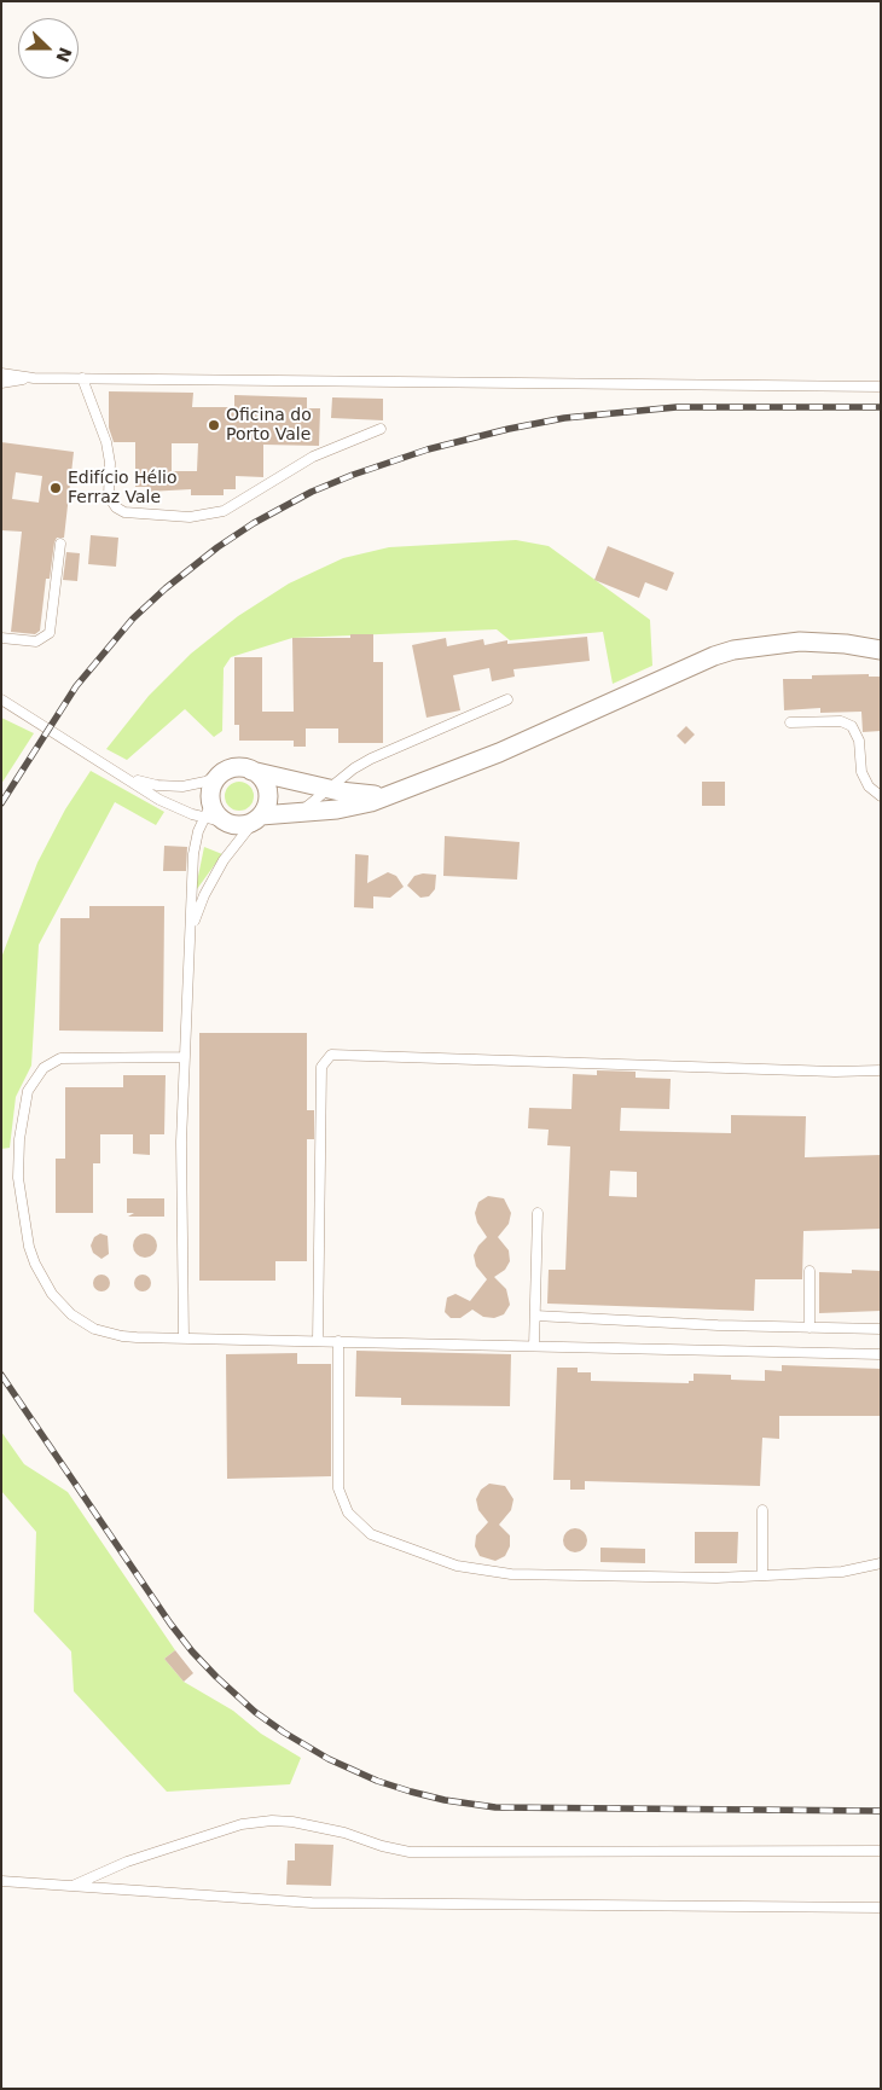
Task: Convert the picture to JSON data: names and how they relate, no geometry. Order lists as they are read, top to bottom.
{
  "places": ["Oficina do Porto Vale", "Edifício Hélio Ferraz Vale"],
  "north": "right"
}
